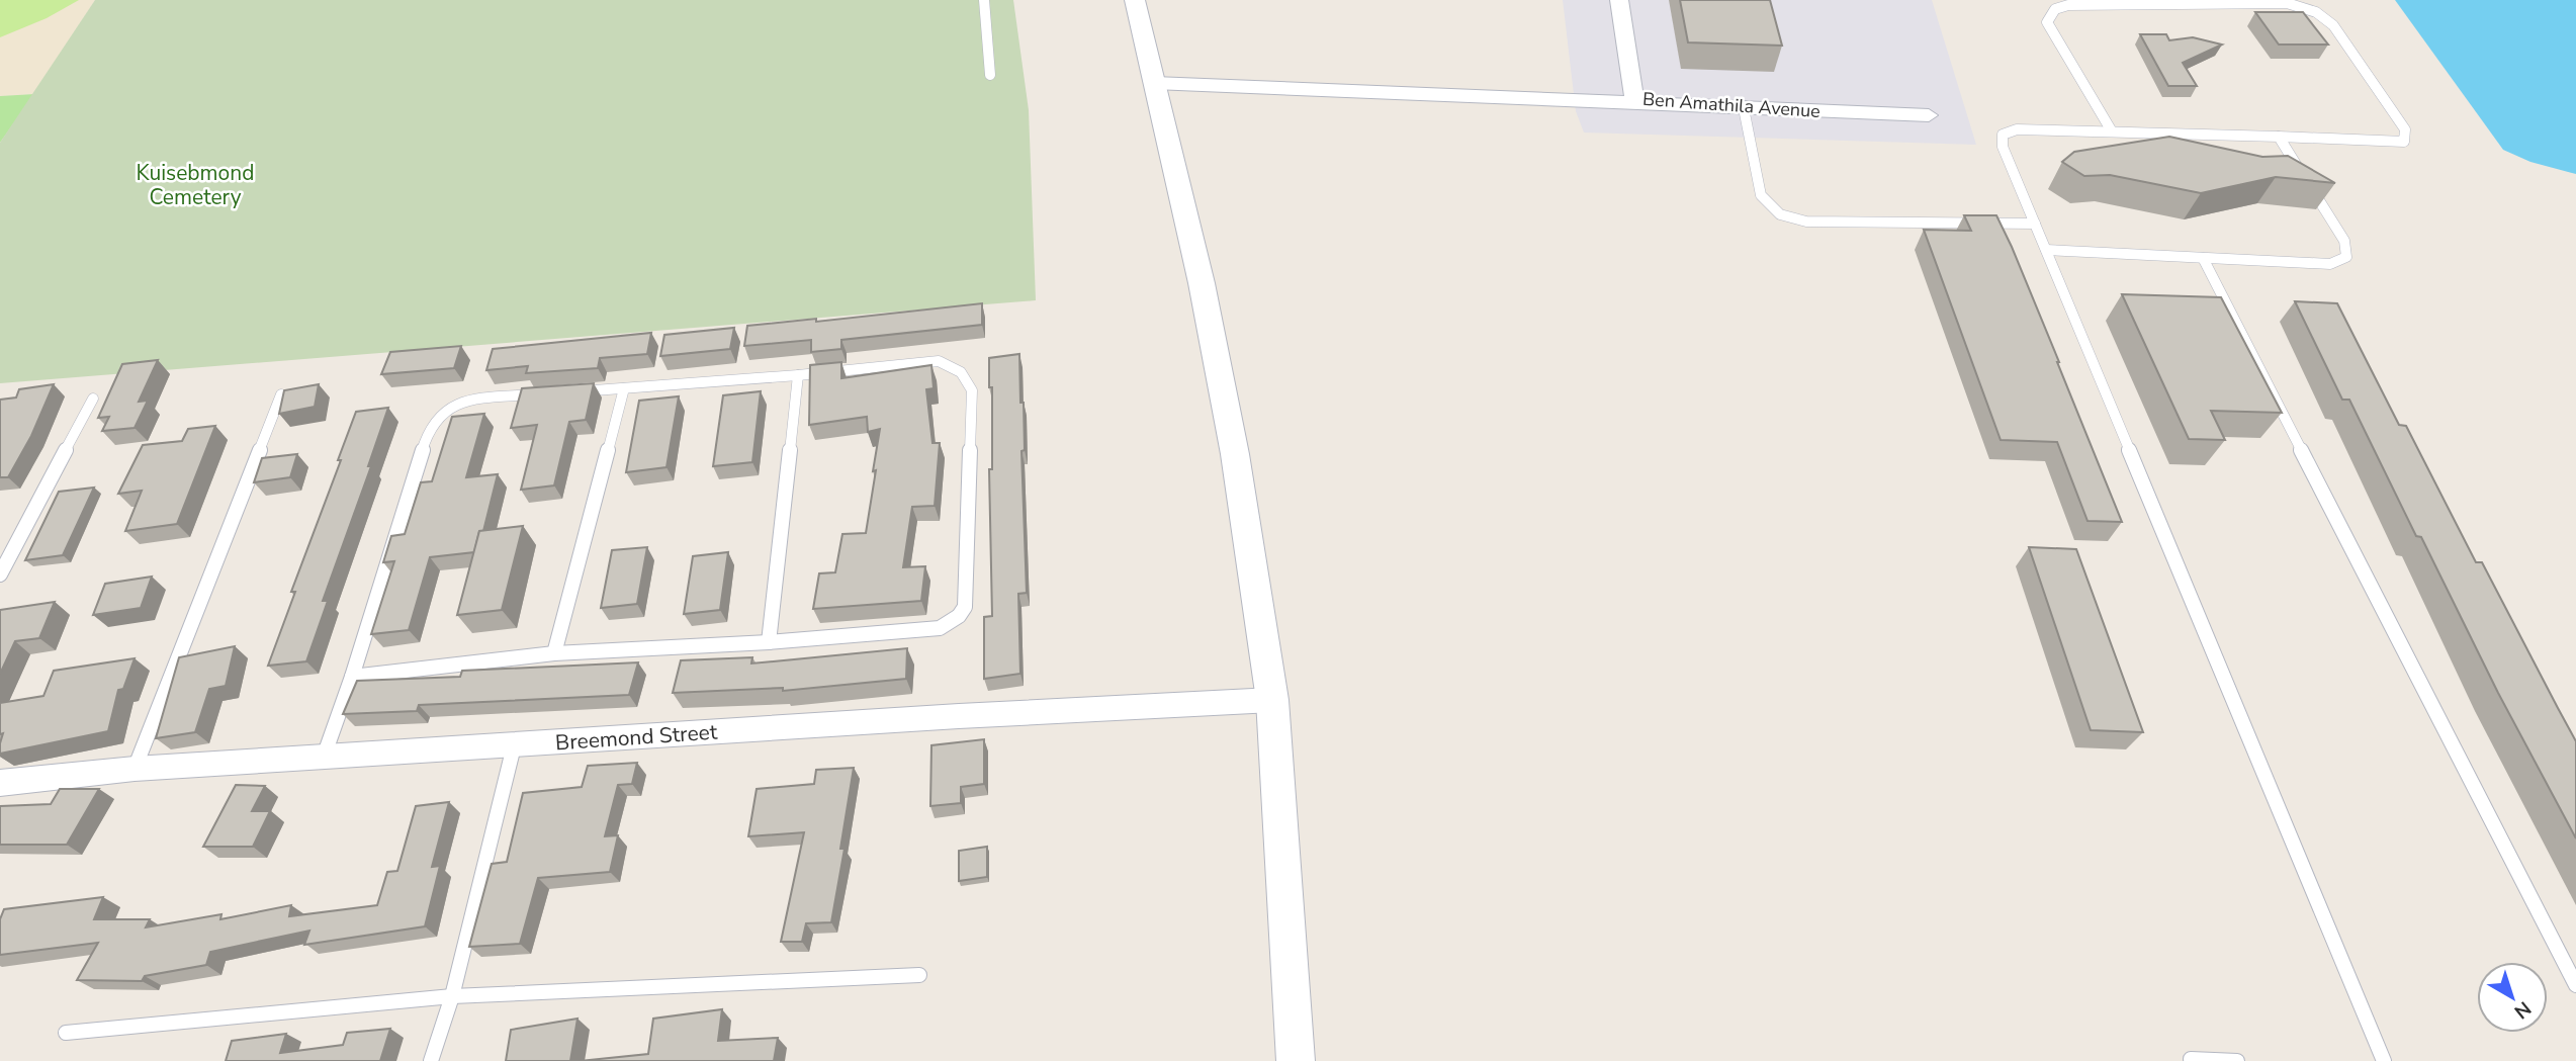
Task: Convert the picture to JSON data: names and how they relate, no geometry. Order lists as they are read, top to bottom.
{
  "streets": {
    "street": ["Ben Amathila Avenue", "Breemond Street"]
  },
  "parks": ["Kuisebmond Cemetery"],
  "north": "bottom right"
}
